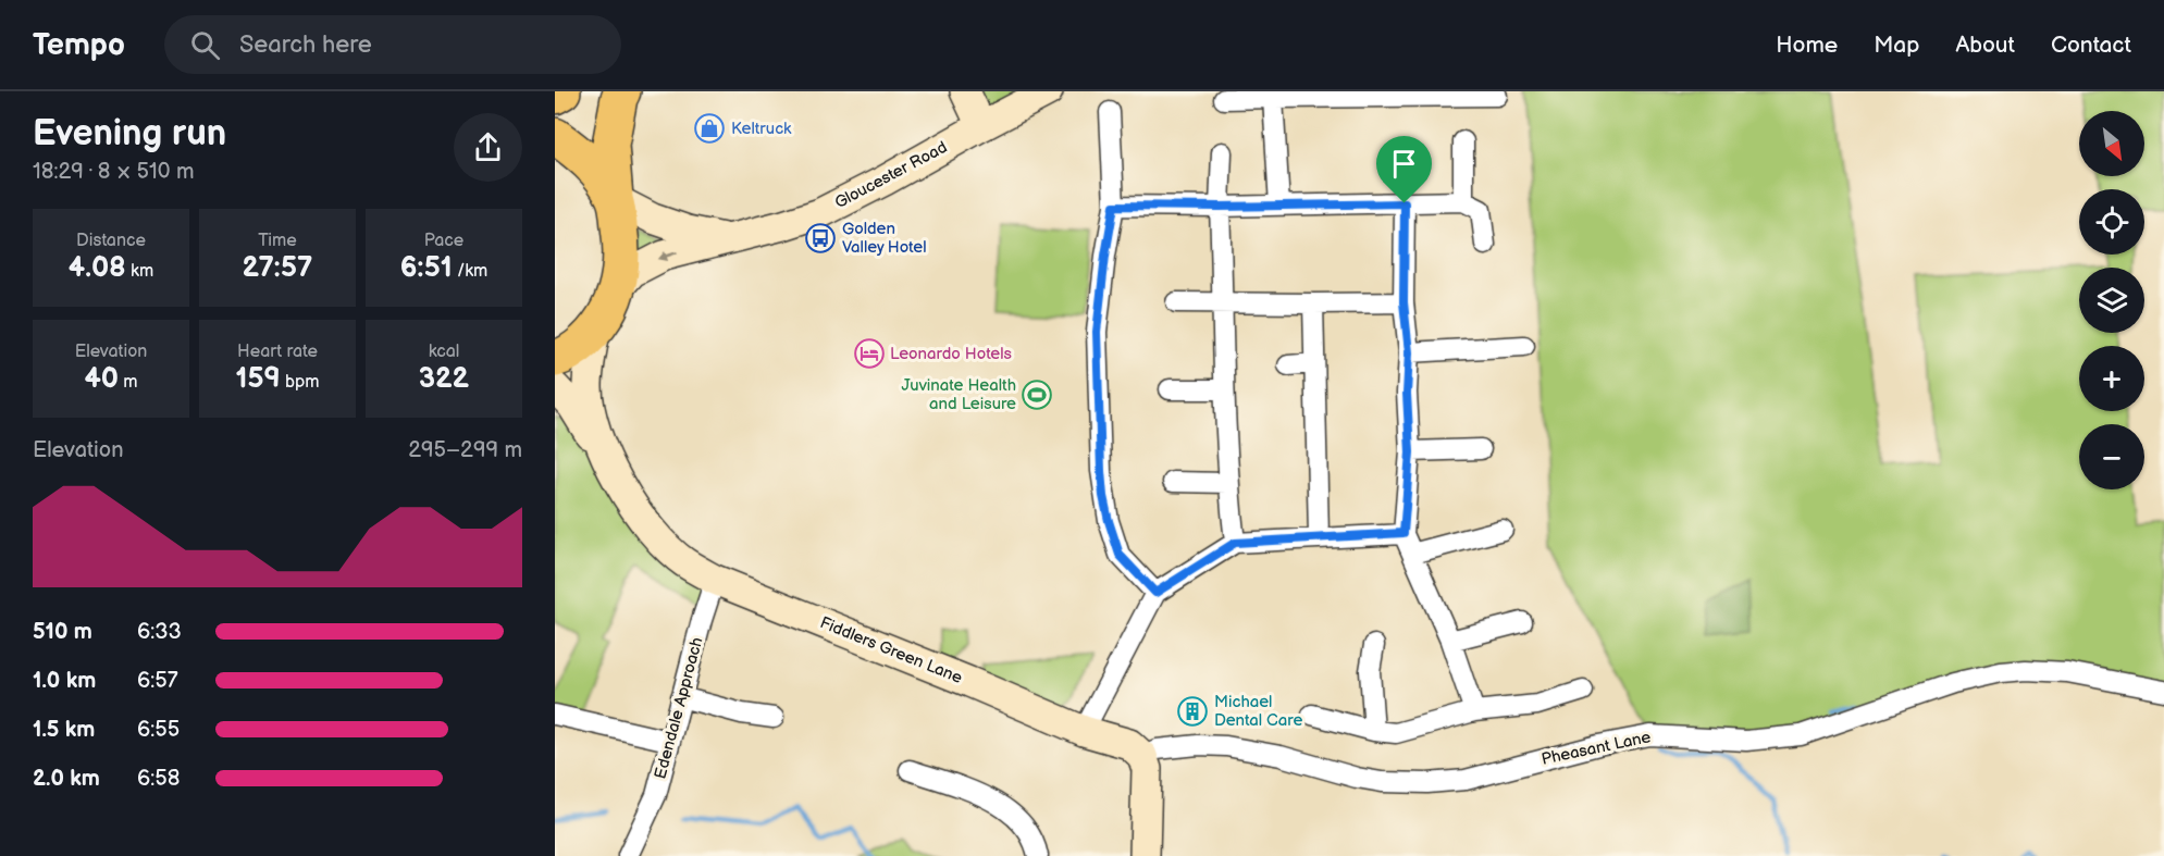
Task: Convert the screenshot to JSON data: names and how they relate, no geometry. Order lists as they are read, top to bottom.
{
  "streets": {
    "street": [
      "Gloucester Road",
      "Fiddlers Green Lane",
      "Edendale Approach",
      "Pheasant Lane"
    ]
  },
  "crossings": [
    ["Fiddlers Green Lane", "Edendale Approach"],
    ["Fiddlers Green Lane", "Pheasant Lane"]
  ],
  "places": {
    "shop": ["Keltruck"],
    "bus stop": ["Golden Valley Hotel"],
    "hotel": ["Leonardo Hotels"],
    "sports": ["Juvinate Health and Leisure"],
    "building": ["Michael Dental Care"]
  },
  "north": "bottom right",
  "page": {
    "header": "Tempo",
    "search": "Search here",
    "nav": [
      "Home",
      "Map",
      "About",
      "Contact"
    ],
    "heading": ["Evening run", "18:29 · 8 × 510 m"],
    "map_buttons": ["+", "−"],
    "stats": [
      ["Distance", "4.08 km"],
      ["Time", "27:57"],
      ["Pace", "6:51 /km"],
      ["Elevation", "40 m"],
      ["Heart rate", "159 bpm"],
      ["kcal", "322"]
    ],
    "chart": ["Elevation", "295–299 m"],
    "list": [
      {
        "name": "510 m",
        "note": "6:33"
      },
      {
        "name": "1.0 km",
        "note": "6:57"
      },
      {
        "name": "1.5 km",
        "note": "6:55"
      },
      {
        "name": "2.0 km",
        "note": "6:58"
      }
    ]
  }
}
